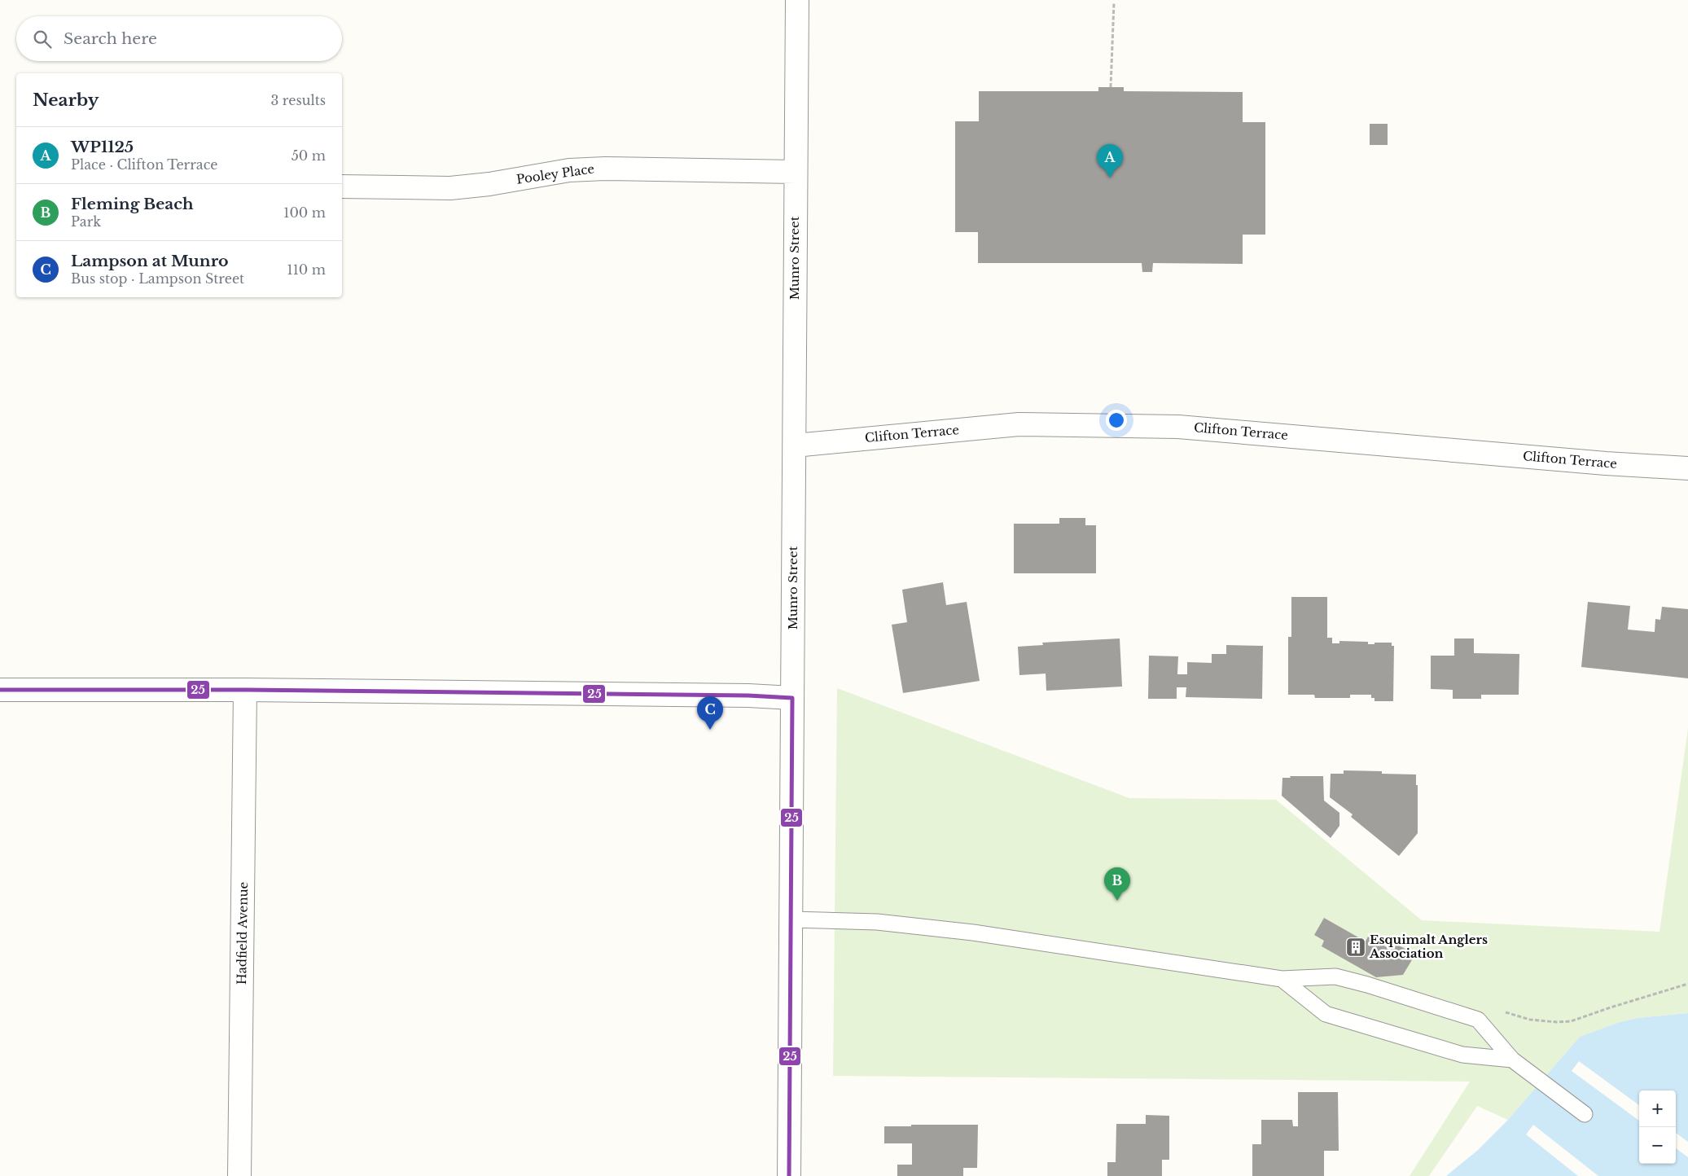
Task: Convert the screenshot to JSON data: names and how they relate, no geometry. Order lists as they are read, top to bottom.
{
  "streets": {
    "street": [
      "Pooley Place",
      "Munro Street",
      "Clifton Terrace",
      "Hadfield Avenue"
    ]
  },
  "crossings": [
    ["Pooley Place", "Munro Street"],
    ["Munro Street", "Clifton Terrace"]
  ],
  "places": {
    "building": ["Esquimalt Anglers Association"]
  },
  "lines": ["transit line 25"],
  "page": {
    "search": "Search here",
    "heading": ["Nearby", "3 results"],
    "list": [
      {
        "mark": "A",
        "name": "WP1125",
        "note": "Place · Clifton Terrace",
        "value": "50 m"
      },
      {
        "mark": "B",
        "name": "Fleming Beach",
        "note": "Park",
        "value": "100 m"
      },
      {
        "mark": "C",
        "name": "Lampson at Munro",
        "note": "Bus stop · Lampson Street",
        "value": "110 m"
      }
    ],
    "pins": ["A", "C", "B"],
    "map_buttons": ["+", "−"]
  }
}
